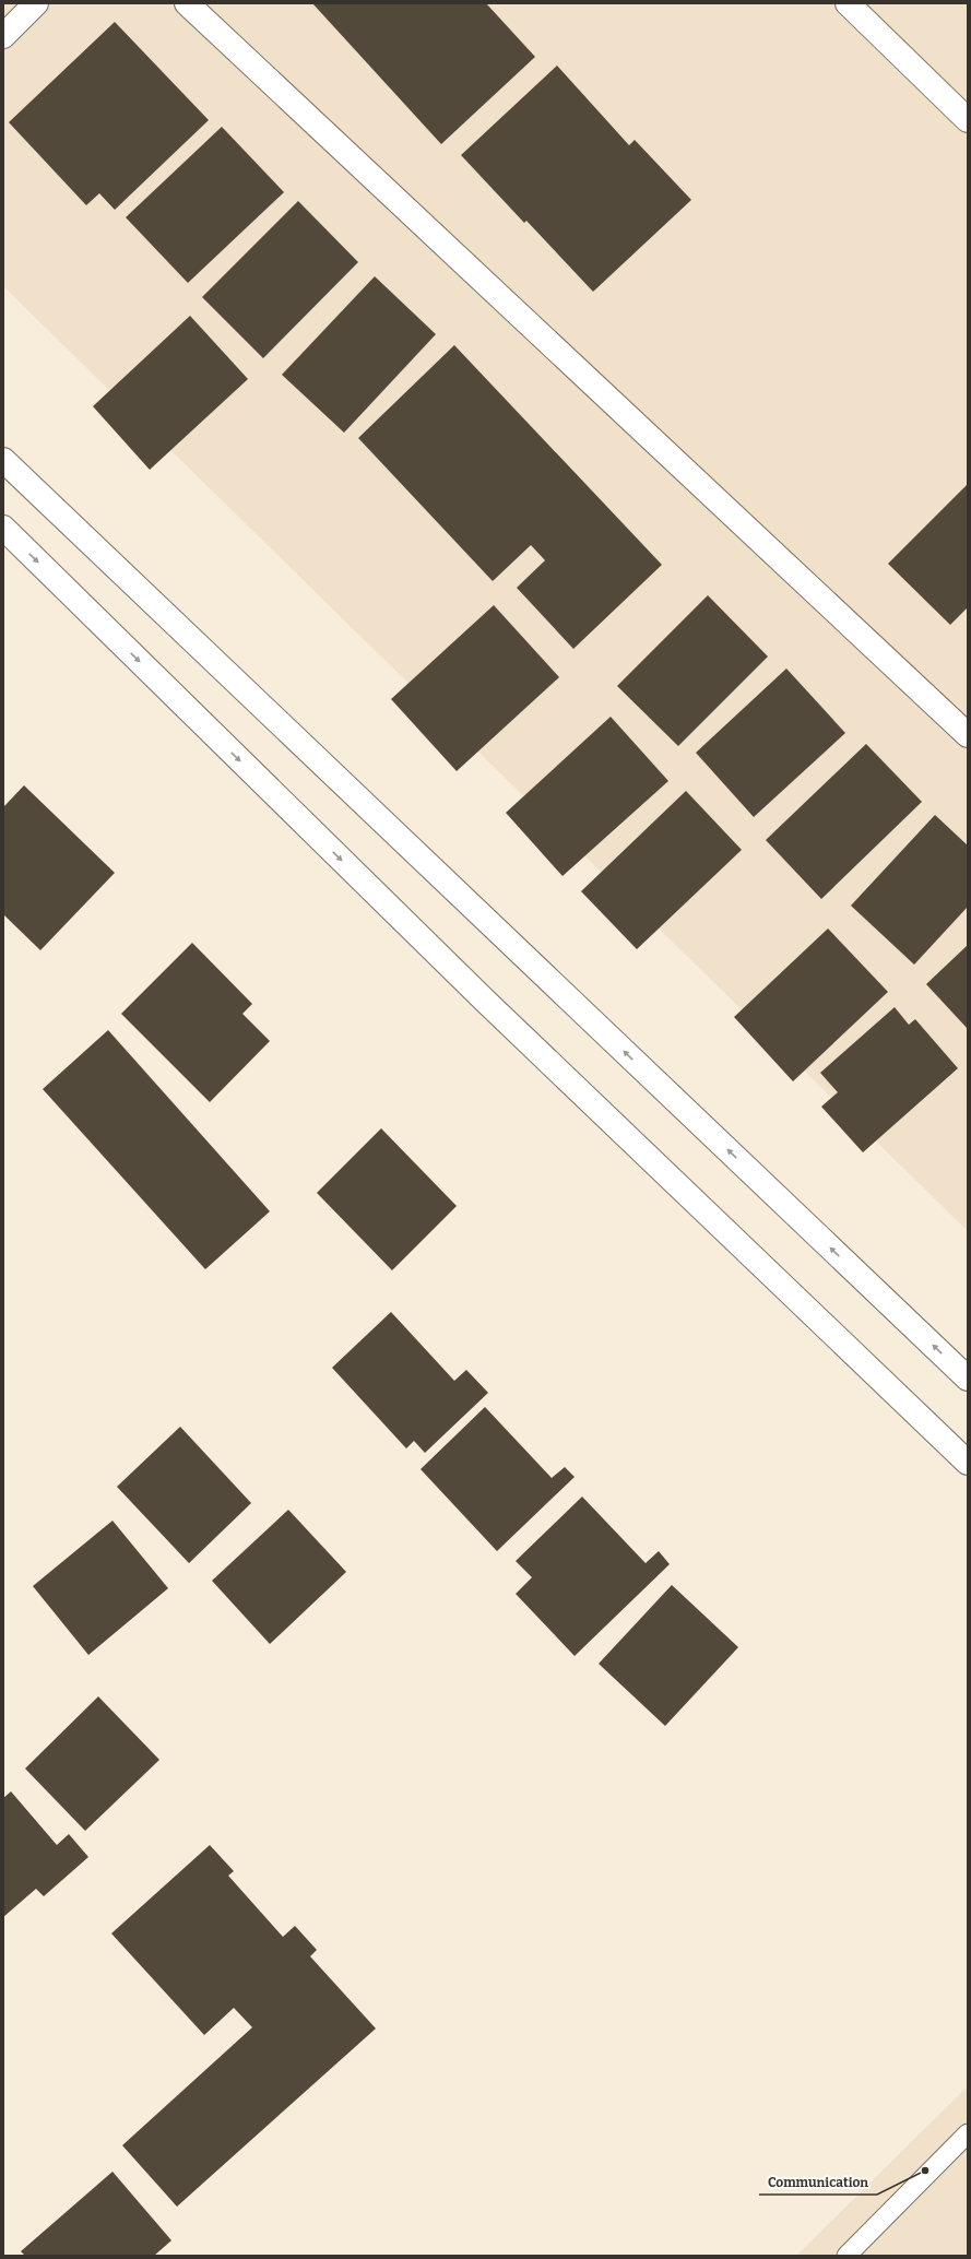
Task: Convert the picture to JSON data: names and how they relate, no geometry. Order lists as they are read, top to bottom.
{
  "places": ["Communication"]
}
